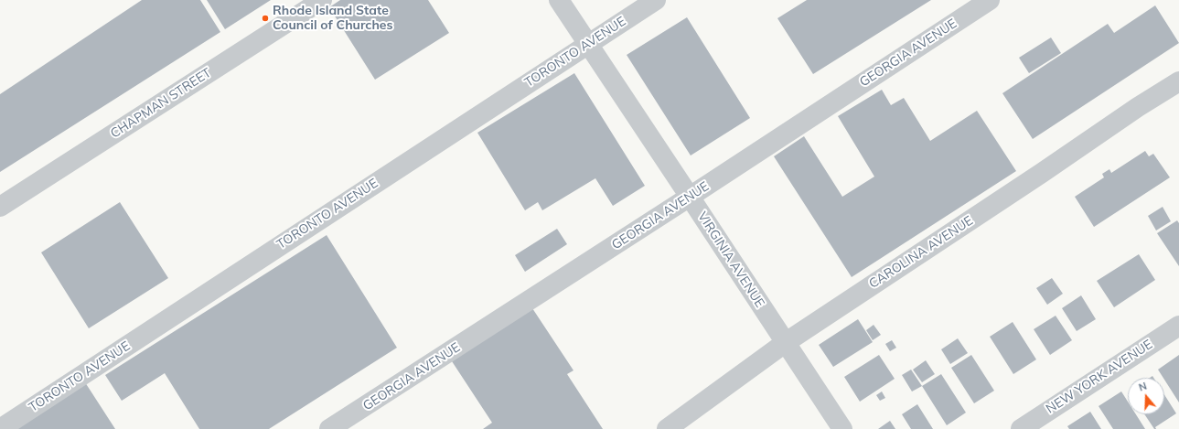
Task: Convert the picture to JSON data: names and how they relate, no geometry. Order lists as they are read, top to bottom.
{
  "streets": {
    "street": [
      "TORONTO AVENUE",
      "GEORGIA AVENUE",
      "CHAPMAN STREET",
      "CAROLINA AVENUE",
      "VIRGINIA AVENUE",
      "NEW YORK AVENUE"
    ]
  },
  "crossings": [
    ["TORONTO AVENUE", "VIRGINIA AVENUE"],
    ["GEORGIA AVENUE", "VIRGINIA AVENUE"],
    ["CAROLINA AVENUE", "VIRGINIA AVENUE"]
  ],
  "places": ["Rhode Island State Council of Churches"],
  "north": "top"
}
